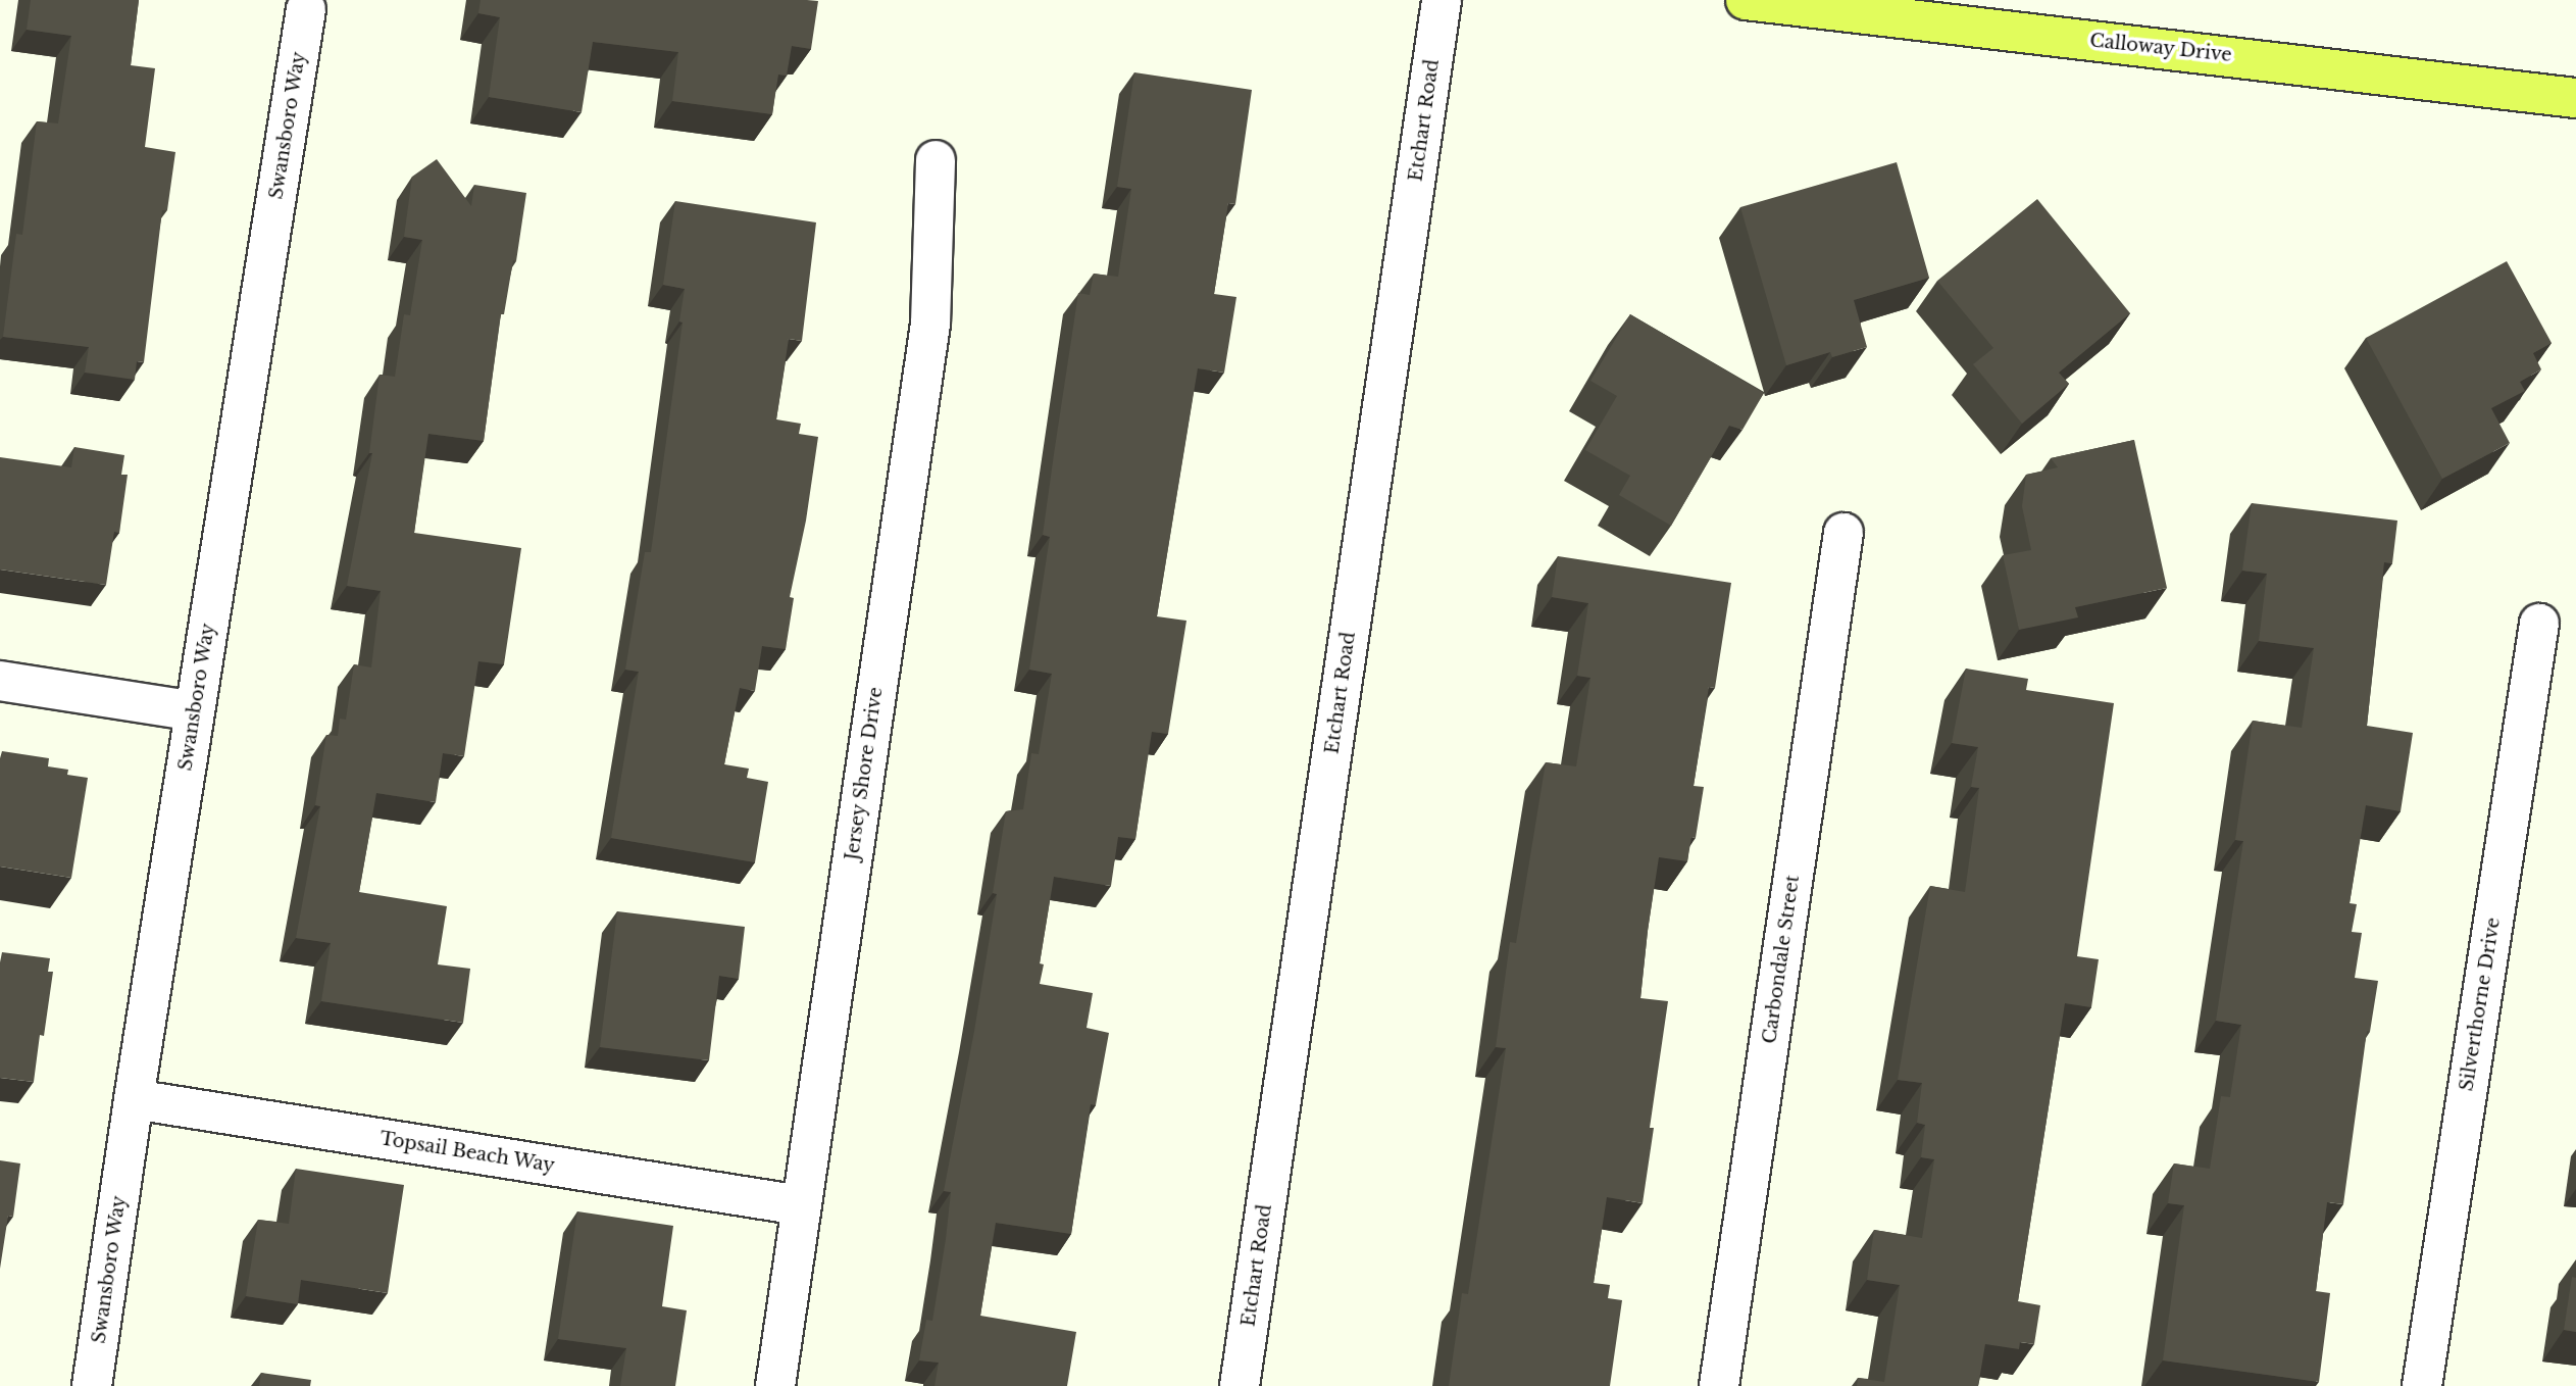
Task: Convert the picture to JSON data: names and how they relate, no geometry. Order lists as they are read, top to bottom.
{
  "streets": {
    "main road": ["Calloway Drive"],
    "street": [
      "Etchart Road",
      "Swansboro Way",
      "Jersey Shore Drive",
      "Carbondale Street",
      "Silverthorne Drive",
      "Topsail Beach Way"
    ]
  },
  "crossings": [
    ["Swansboro Way", "Topsail Beach Way"],
    ["Jersey Shore Drive", "Topsail Beach Way"]
  ]
}
